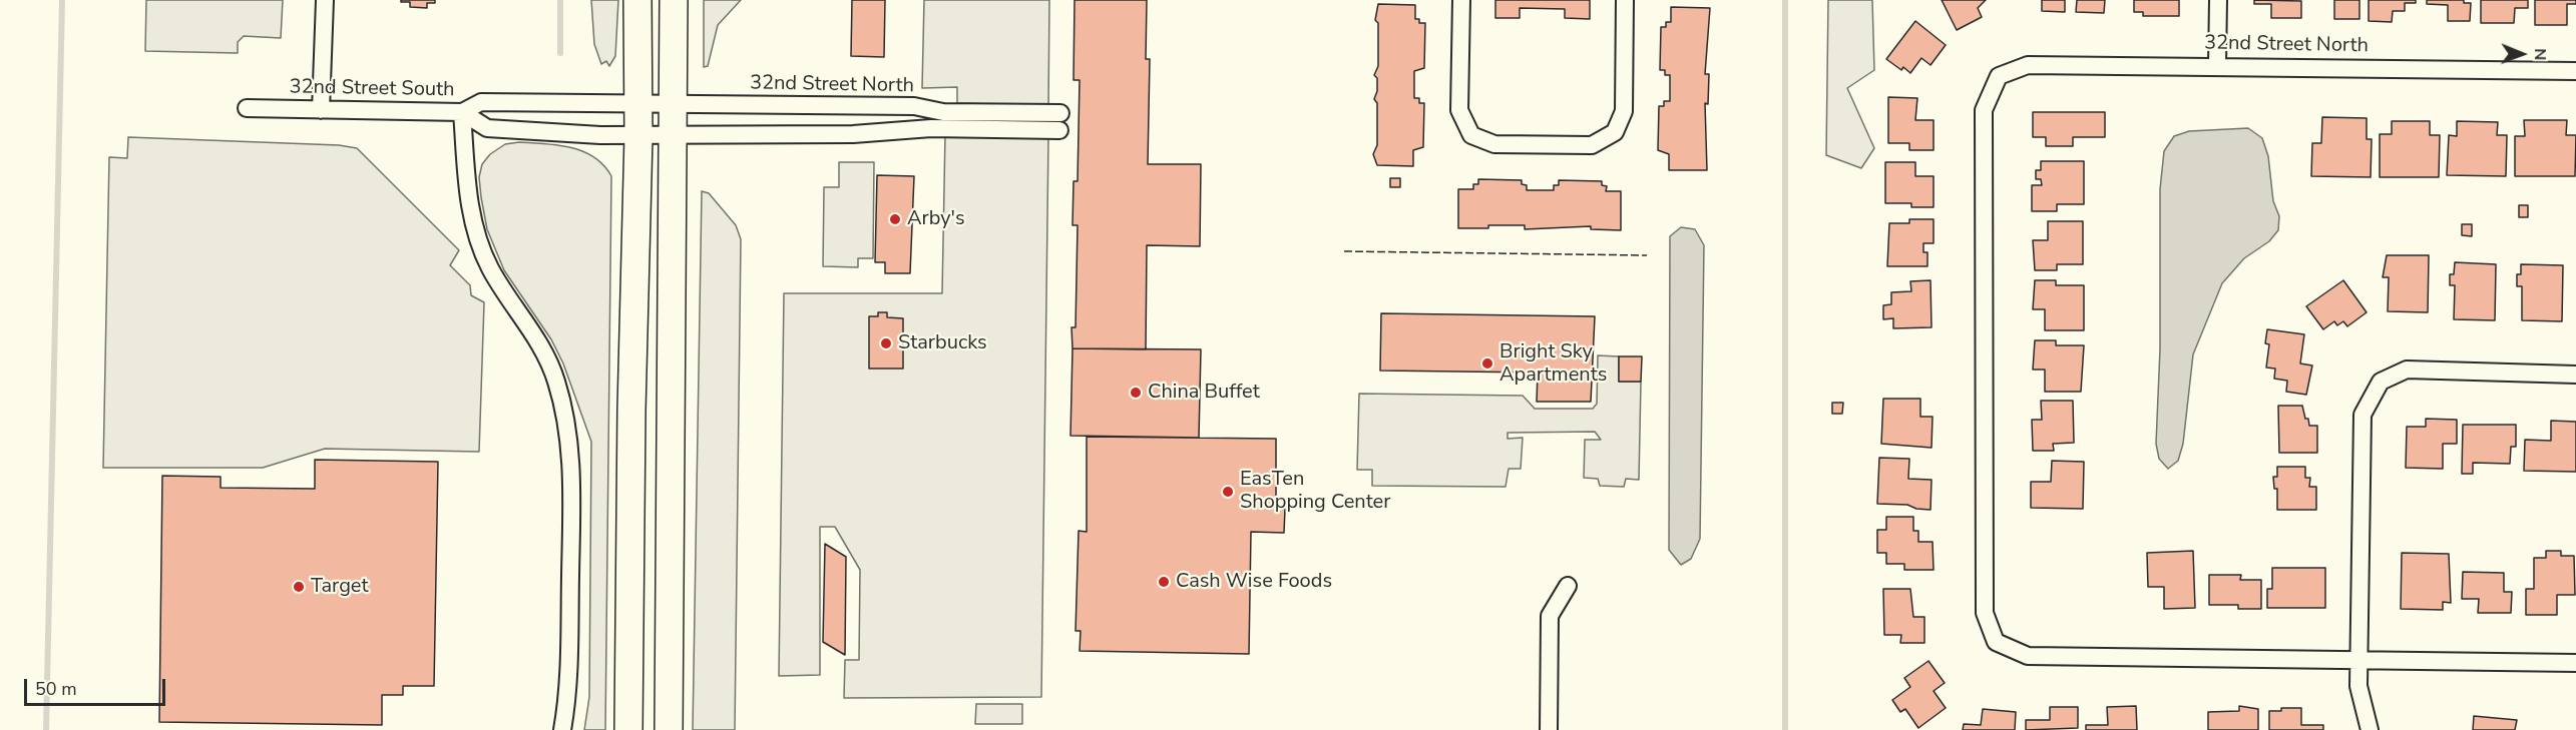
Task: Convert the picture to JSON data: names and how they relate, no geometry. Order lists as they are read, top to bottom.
{
  "streets": {
    "street": ["32nd Street North", "32nd Street South"]
  },
  "crossings": [
    ["32nd Street North", "32nd Street South"]
  ],
  "places": [
    "Arby's",
    "Starbucks",
    "Bright Sky Apartments",
    "China Buffet",
    "EasTen Shopping Center",
    "Cash Wise Foods",
    "Target"
  ],
  "scale_bar": "50 m",
  "north": "right"
}
